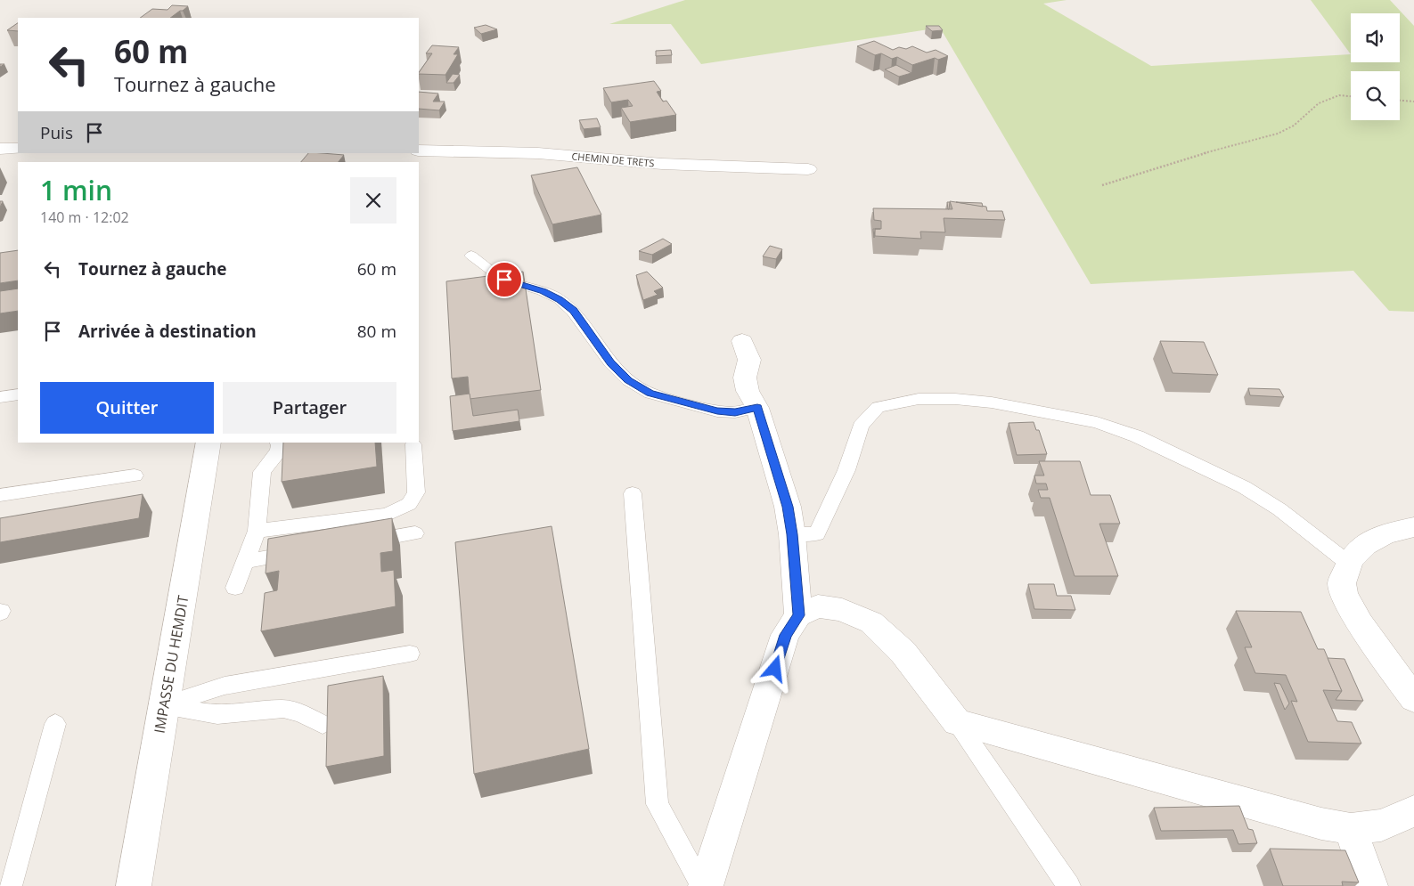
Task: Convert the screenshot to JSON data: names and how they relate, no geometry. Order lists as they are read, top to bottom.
{
  "streets": {
    "street": ["CHEMIN DE TRETS", "IMPASSE DU HEMDIT"]
  },
  "page": {
    "turn": ["60 m", "Tournez à gauche"],
    "then": "Puis",
    "heading": ["1 min", "140 m · 12:02"],
    "list": [
      {
        "name": "Tournez à gauche",
        "value": "60 m"
      },
      {
        "name": "Arrivée à destination",
        "value": "80 m"
      }
    ],
    "buttons": ["Quitter", "Partager"]
  }
}
